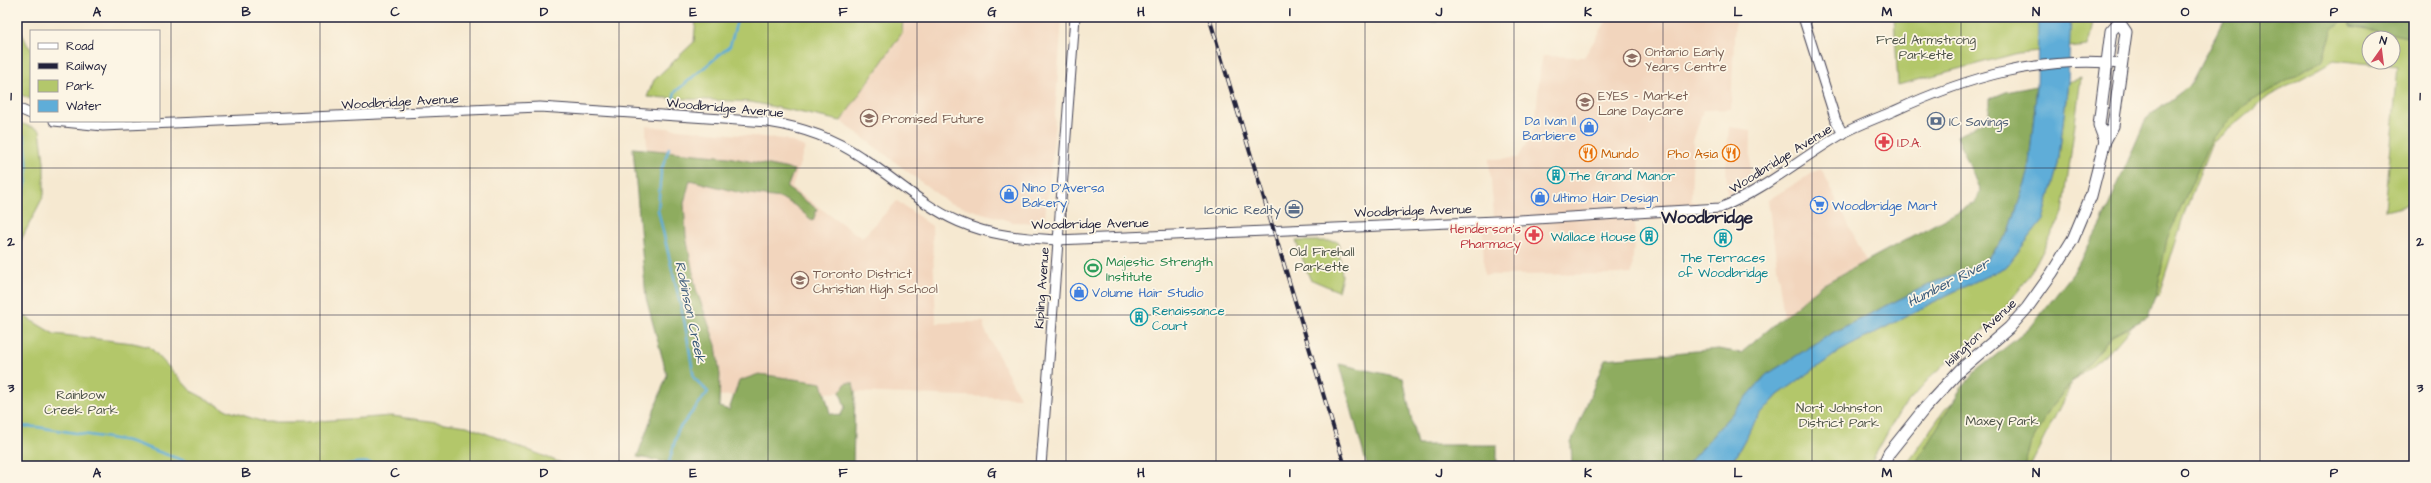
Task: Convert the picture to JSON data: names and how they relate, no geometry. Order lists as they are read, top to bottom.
{
  "streets": {
    "main road": ["Islington Avenue"],
    "street": ["Woodbridge Avenue", "Kipling Avenue"]
  },
  "crossings": [
    ["Woodbridge Avenue", "Kipling Avenue"],
    ["Woodbridge Avenue", "Islington Avenue"]
  ],
  "districts": ["Woodbridge"],
  "water": ["Humber River", "Robinson Creek"],
  "parks": [
    "Fred Armstrong Parkette",
    "Old Firehall Parkette",
    "Rainbow Creek Park",
    "Nort Johnston District Park",
    "Maxey Park"
  ],
  "places": {
    "school or university": [
      "Ontario Early Years Centre",
      "EYES - Market Lane Daycare",
      "Promised Future",
      "Toronto District Christian High School"
    ],
    "bank": ["IC Savings"],
    "shop": [
      "Da Ivan Il Barbiere",
      "Nino D'Aversa Bakery",
      "Ultimo Hair Design",
      "Volume Hair Studio"
    ],
    "pharmacy": ["I.D.A.", "Henderson's Pharmacy"],
    "restaurant": ["Mundo", "Pho Asia"],
    "building": [
      "The Grand Manor",
      "Wallace House",
      "The Terraces of Woodbridge",
      "Renaissance Court"
    ],
    "supermarket": ["Woodbridge Mart"],
    "office": ["Iconic Realty"],
    "sports": ["Majestic Strength Institute"]
  },
  "legend": [
    "Road",
    "Railway",
    "Park",
    "Water"
  ],
  "north": "top",
  "grid": {
    "columns": [
      "A",
      "B",
      "C",
      "D",
      "E",
      "F",
      "G",
      "H",
      "I",
      "J",
      "K",
      "L",
      "M",
      "N",
      "O",
      "P"
    ],
    "rows": ["1", "2", "3"]
  }
}
